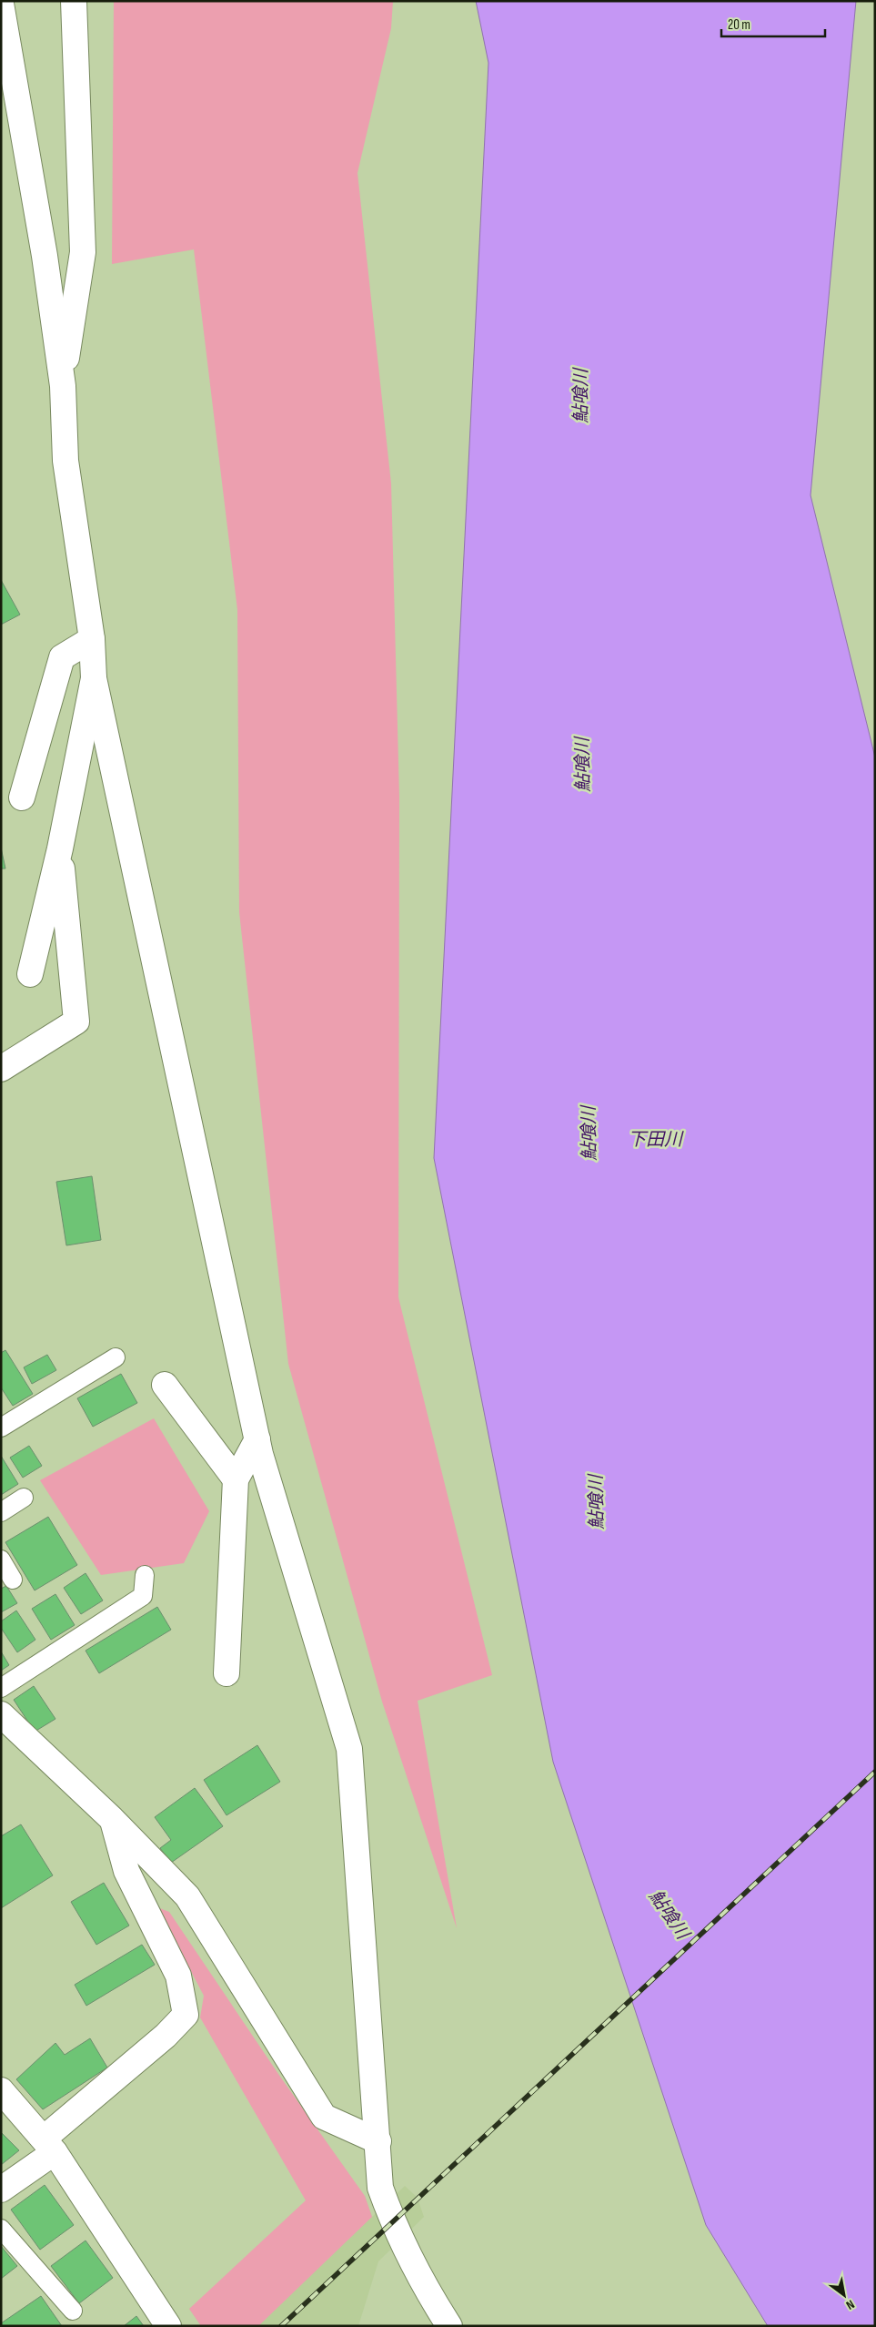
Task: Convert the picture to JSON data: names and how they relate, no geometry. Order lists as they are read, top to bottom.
{
  "water": ["鮎喰川", "下田川"],
  "scale_bar": "20 m",
  "north": "bottom right"
}
